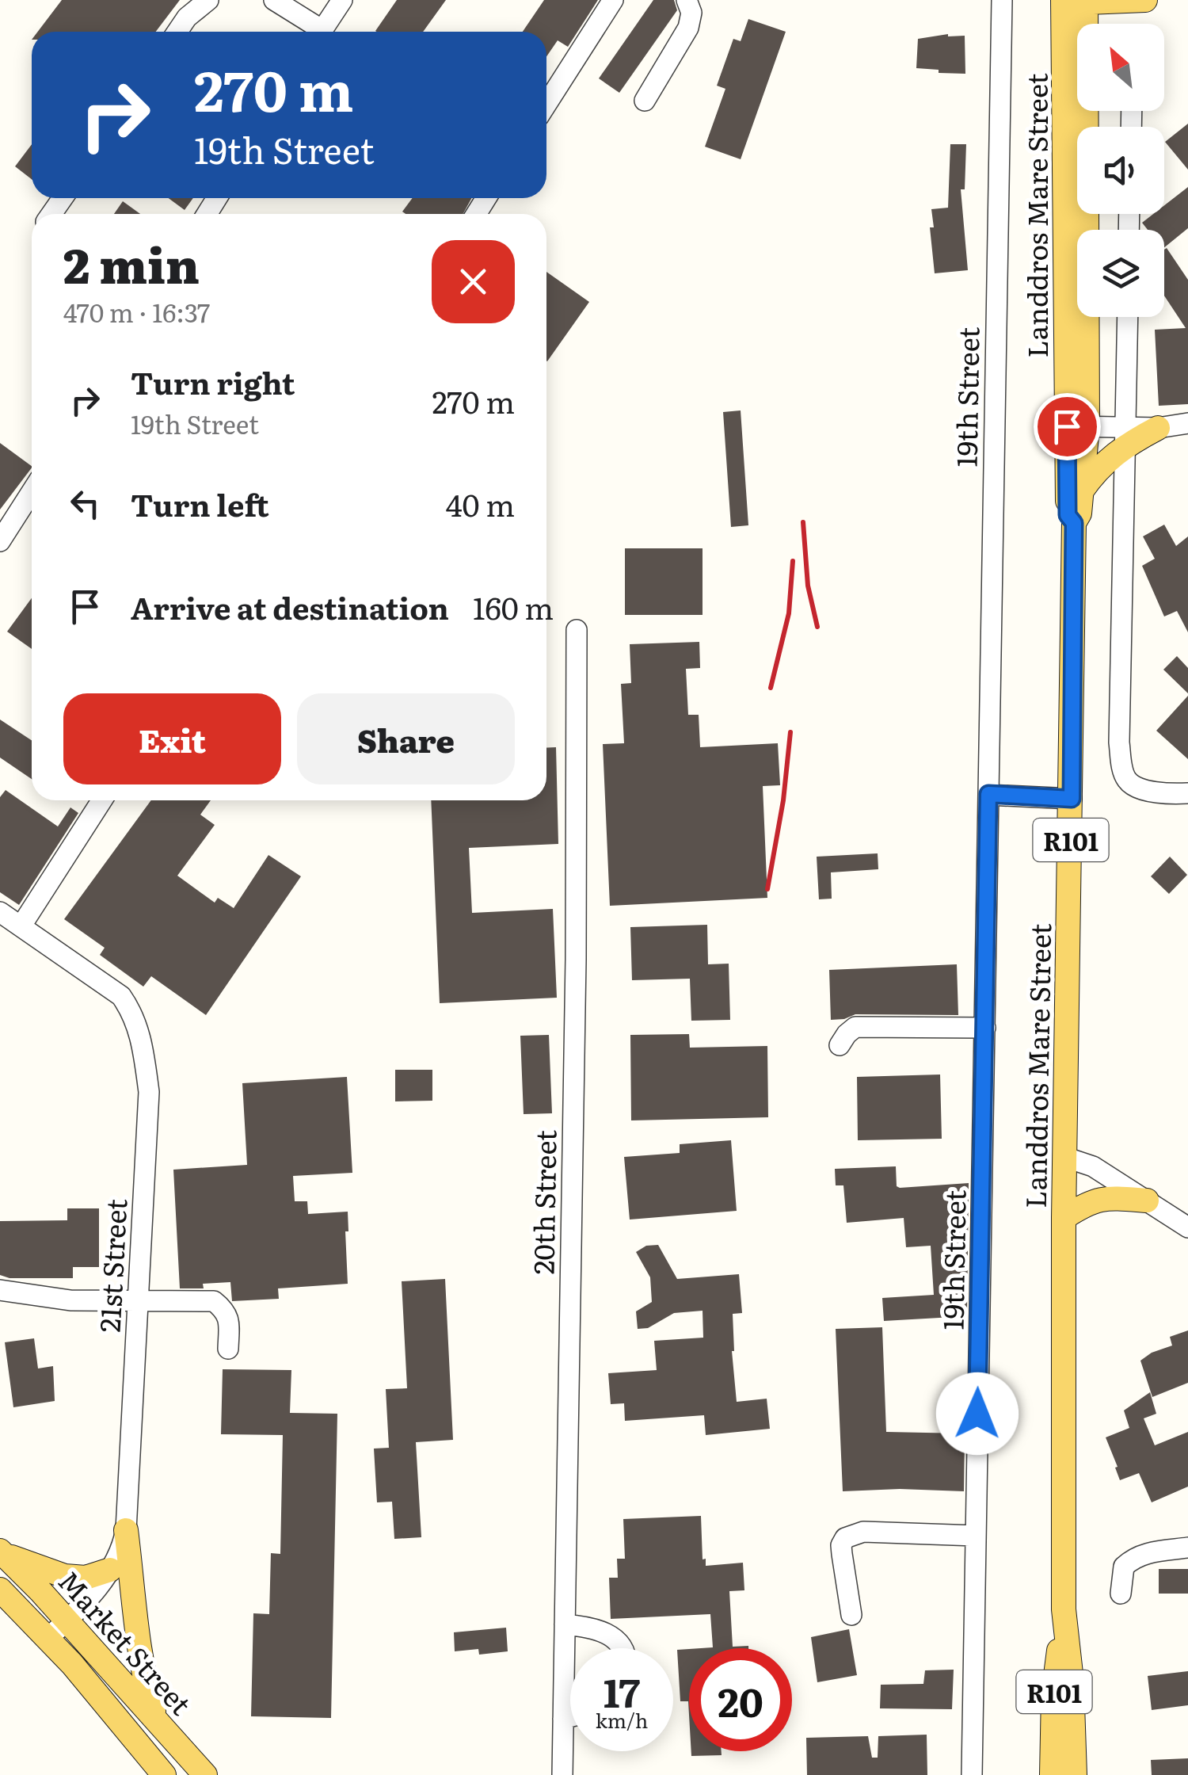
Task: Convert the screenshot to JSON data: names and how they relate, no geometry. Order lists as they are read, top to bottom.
{
  "streets": {
    "main road": ["Landdros Mare Street", "R101", "Market Street"],
    "street": ["19th Street", "20th Street", "21st Street"]
  },
  "crossings": [
    ["21st Street", "Market Street"]
  ],
  "north": "top left",
  "page": {
    "turn": ["270 m", "19th Street"],
    "heading": ["2 min", "470 m · 16:37"],
    "list": [
      {
        "name": "Turn right",
        "note": "19th Street",
        "value": "270 m"
      },
      {
        "name": "Turn left",
        "value": "40 m"
      },
      {
        "name": "Arrive at destination",
        "value": "160 m"
      }
    ],
    "buttons": ["Exit", "Share"],
    "speed": "17 km/h",
    "limit": "20"
  }
}
